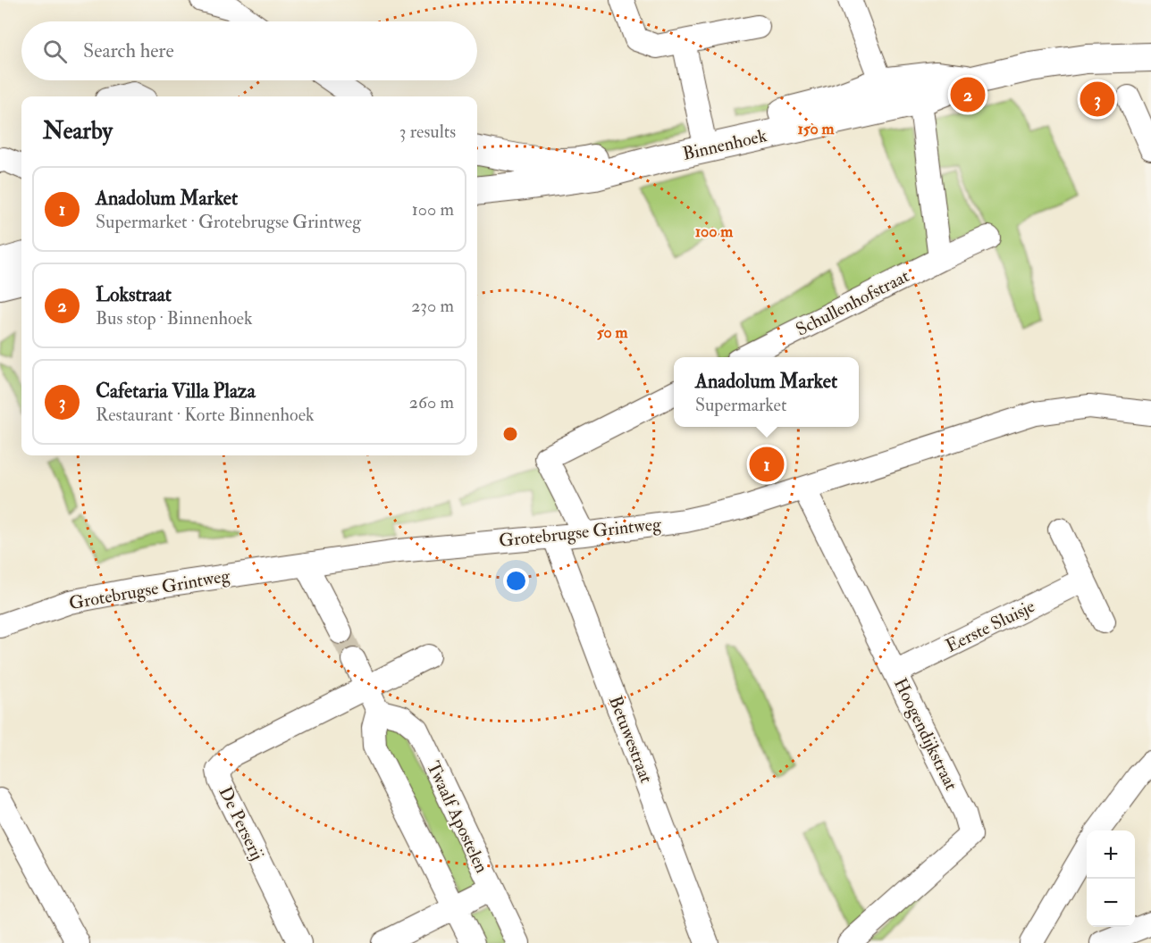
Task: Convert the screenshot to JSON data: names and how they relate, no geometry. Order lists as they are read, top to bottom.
{
  "streets": {
    "main road": ["Binnenhoek"],
    "street": [
      "Schullenhofstraat",
      "Grotebrugse Grintweg",
      "Eerste Sluisje",
      "Hoogendijkstraat",
      "Betuwestraat",
      "Twaalf Apostelen",
      "De Perserij"
    ]
  },
  "crossings": [
    ["Grotebrugse Grintweg", "Hoogendijkstraat"],
    ["Grotebrugse Grintweg", "Betuwestraat"],
    ["Eerste Sluisje", "Hoogendijkstraat"]
  ],
  "page": {
    "search": "Search here",
    "pins": ["2", "3", "1"],
    "heading": ["Nearby", "3 results"],
    "list": [
      {
        "mark": "1",
        "name": "Anadolum Market",
        "note": "Supermarket · Grotebrugse Grintweg",
        "value": "100 m"
      },
      {
        "mark": "2",
        "name": "Lokstraat",
        "note": "Bus stop · Binnenhoek",
        "value": "230 m"
      },
      {
        "mark": "3",
        "name": "Cafetaria Villa Plaza",
        "note": "Restaurant · Korte Binnenhoek",
        "value": "260 m"
      }
    ],
    "popup": ["Anadolum Market", "Supermarket"],
    "map_buttons": ["+", "−"]
  },
  "rings": ["150 m", "100 m", "50 m"]
}
